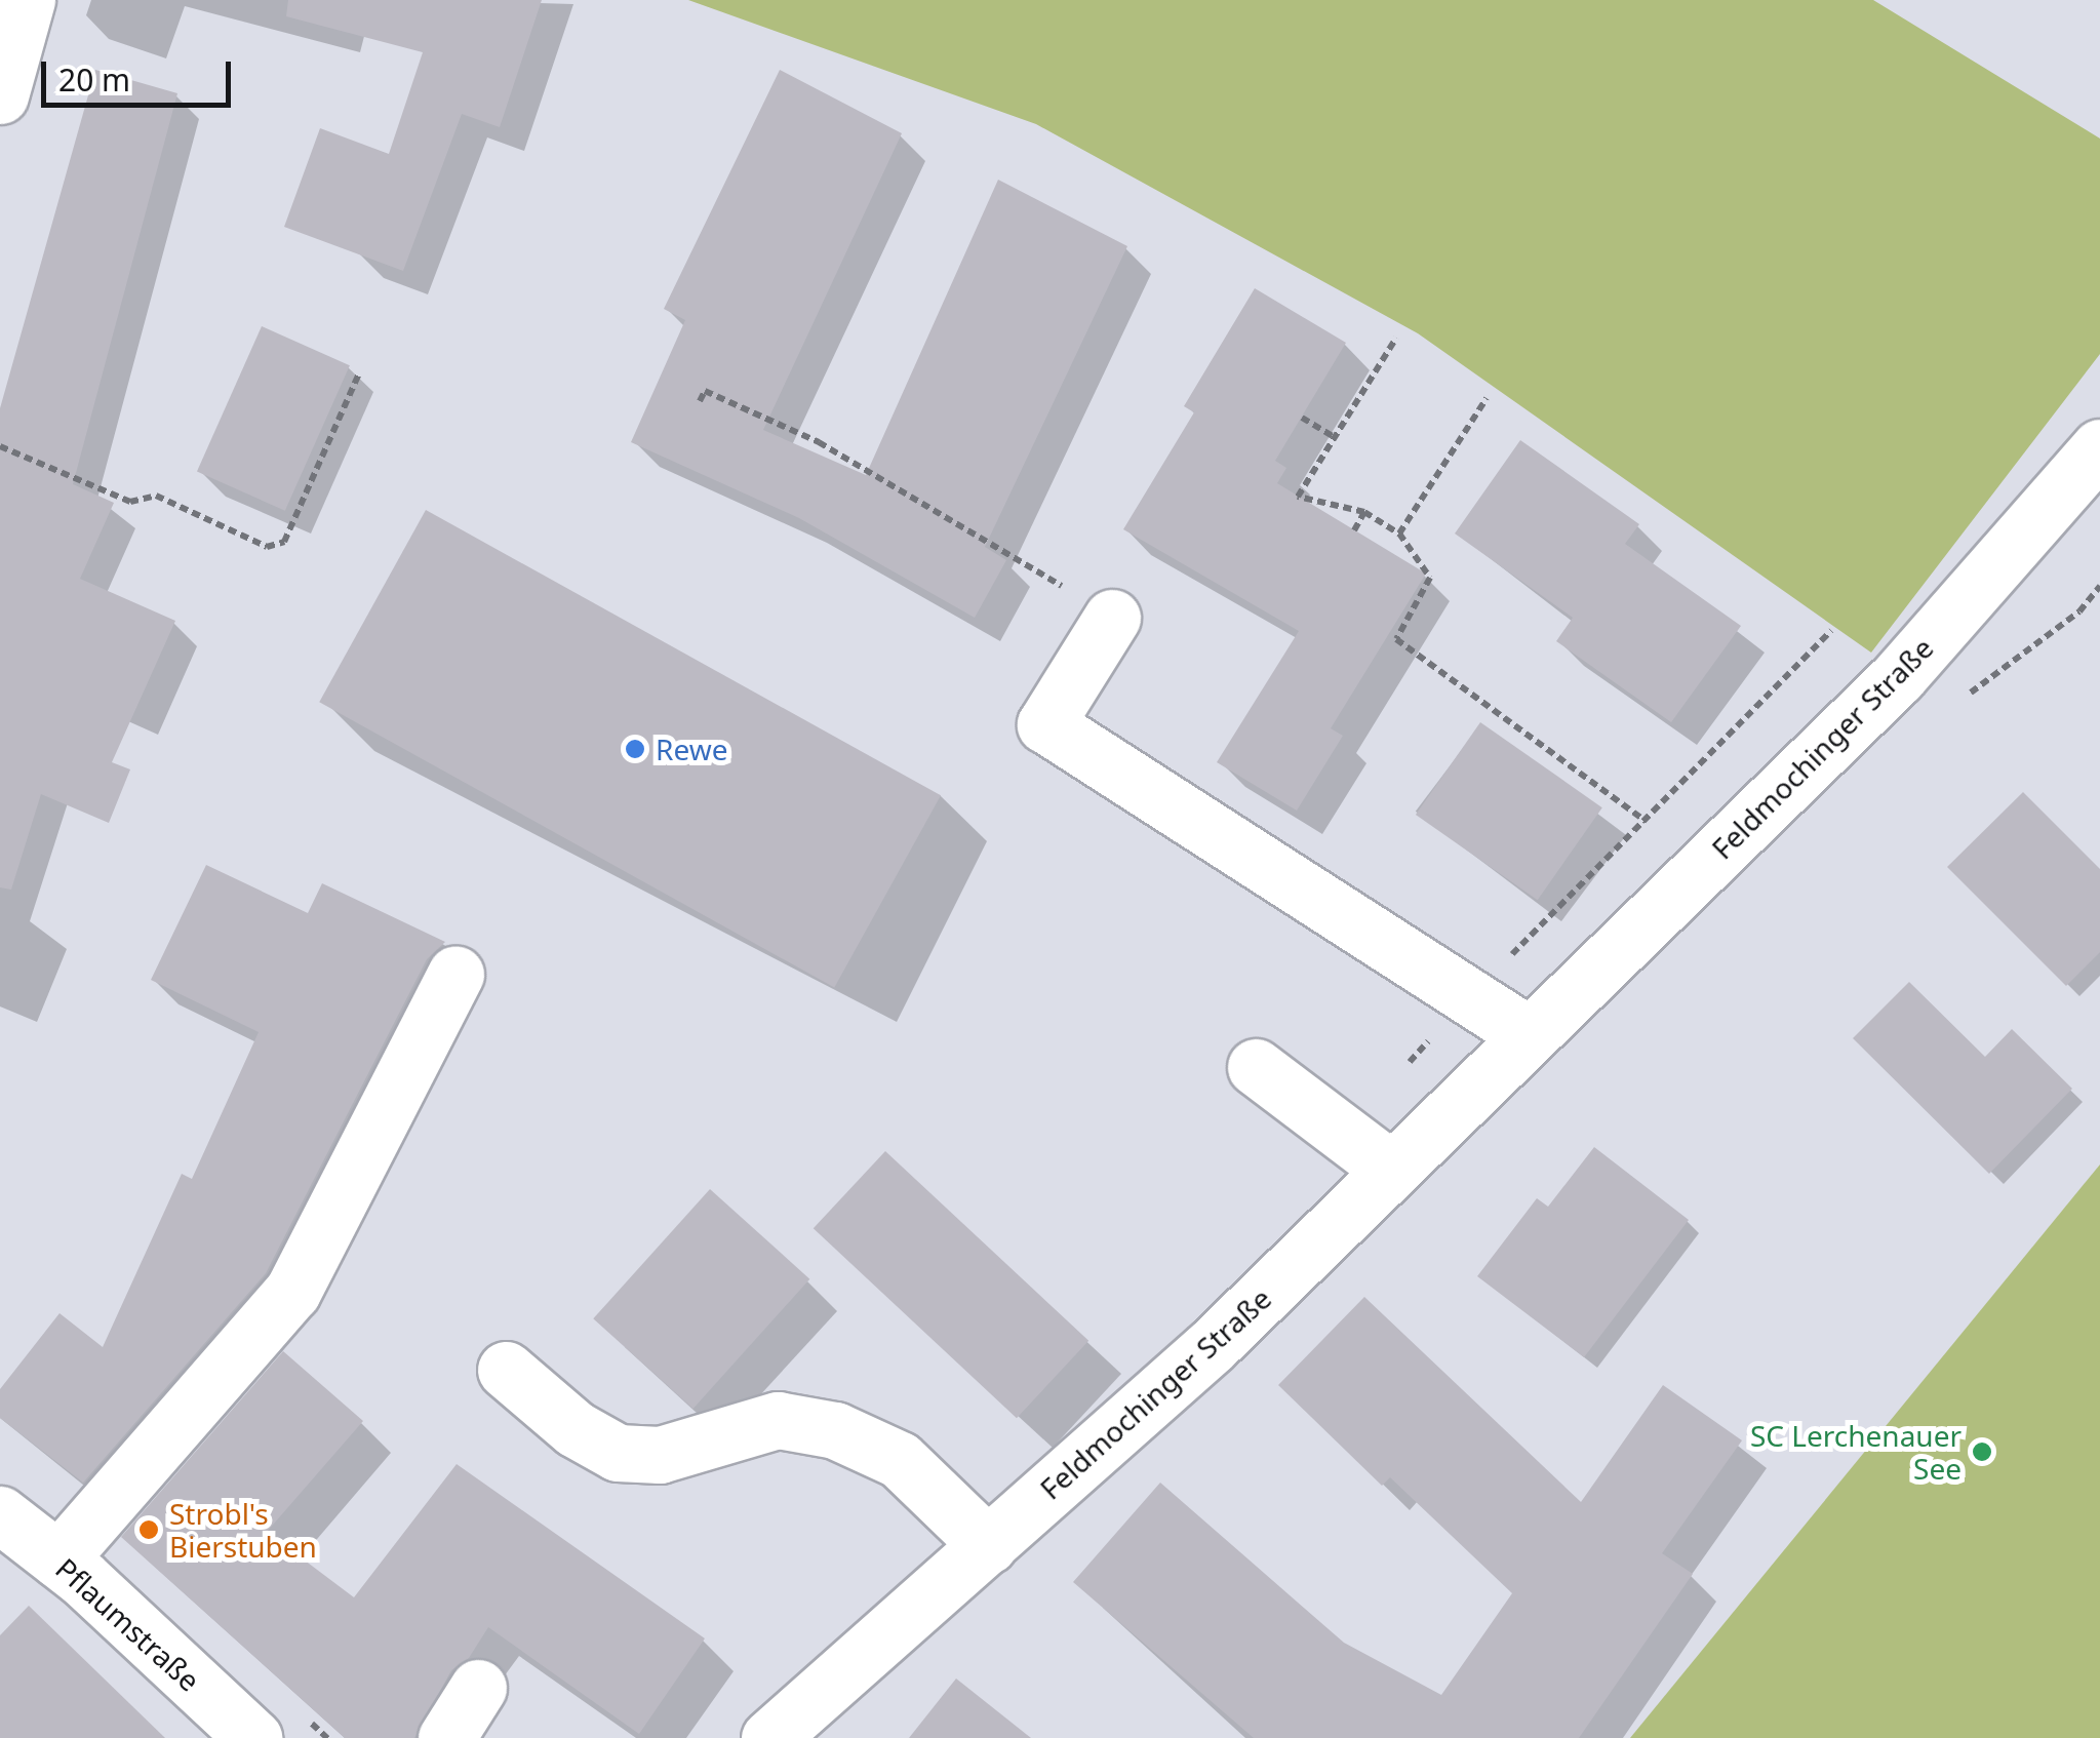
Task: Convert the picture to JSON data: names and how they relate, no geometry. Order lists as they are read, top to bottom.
{
  "streets": {
    "main road": ["Feldmochinger Straße", "Pflaumstraße"]
  },
  "places": ["Rewe", "SC Lerchenauer See", "Strobl's Bierstuben"],
  "scale_bar": "20 m"
}
